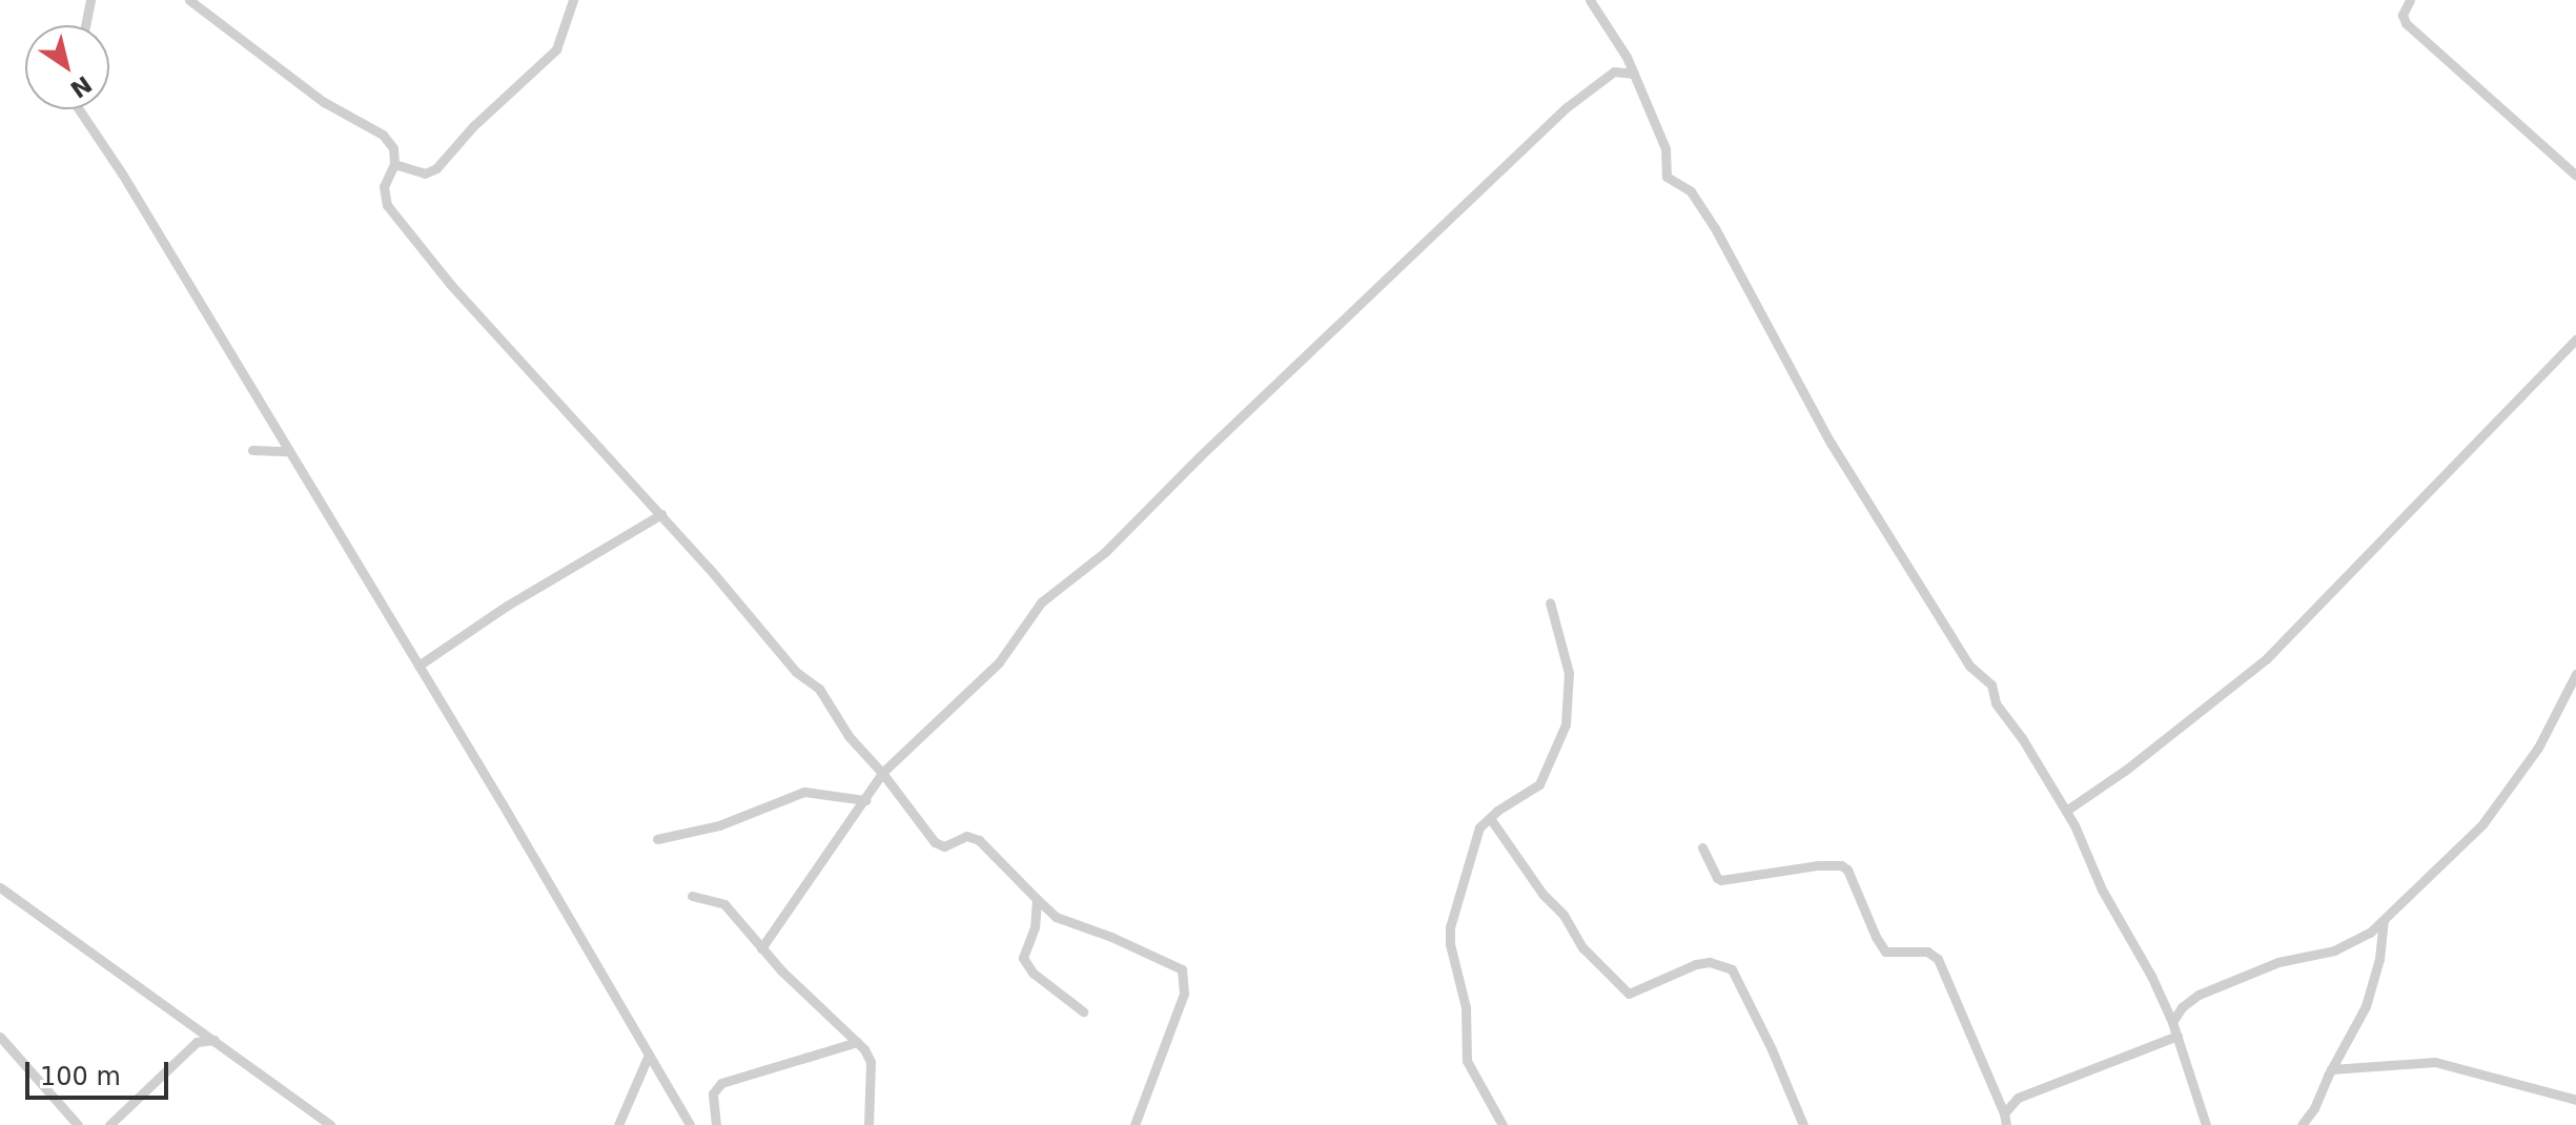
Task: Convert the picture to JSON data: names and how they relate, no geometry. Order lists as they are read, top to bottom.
{
  "scale_bar": "100 m",
  "north": "bottom right"
}
